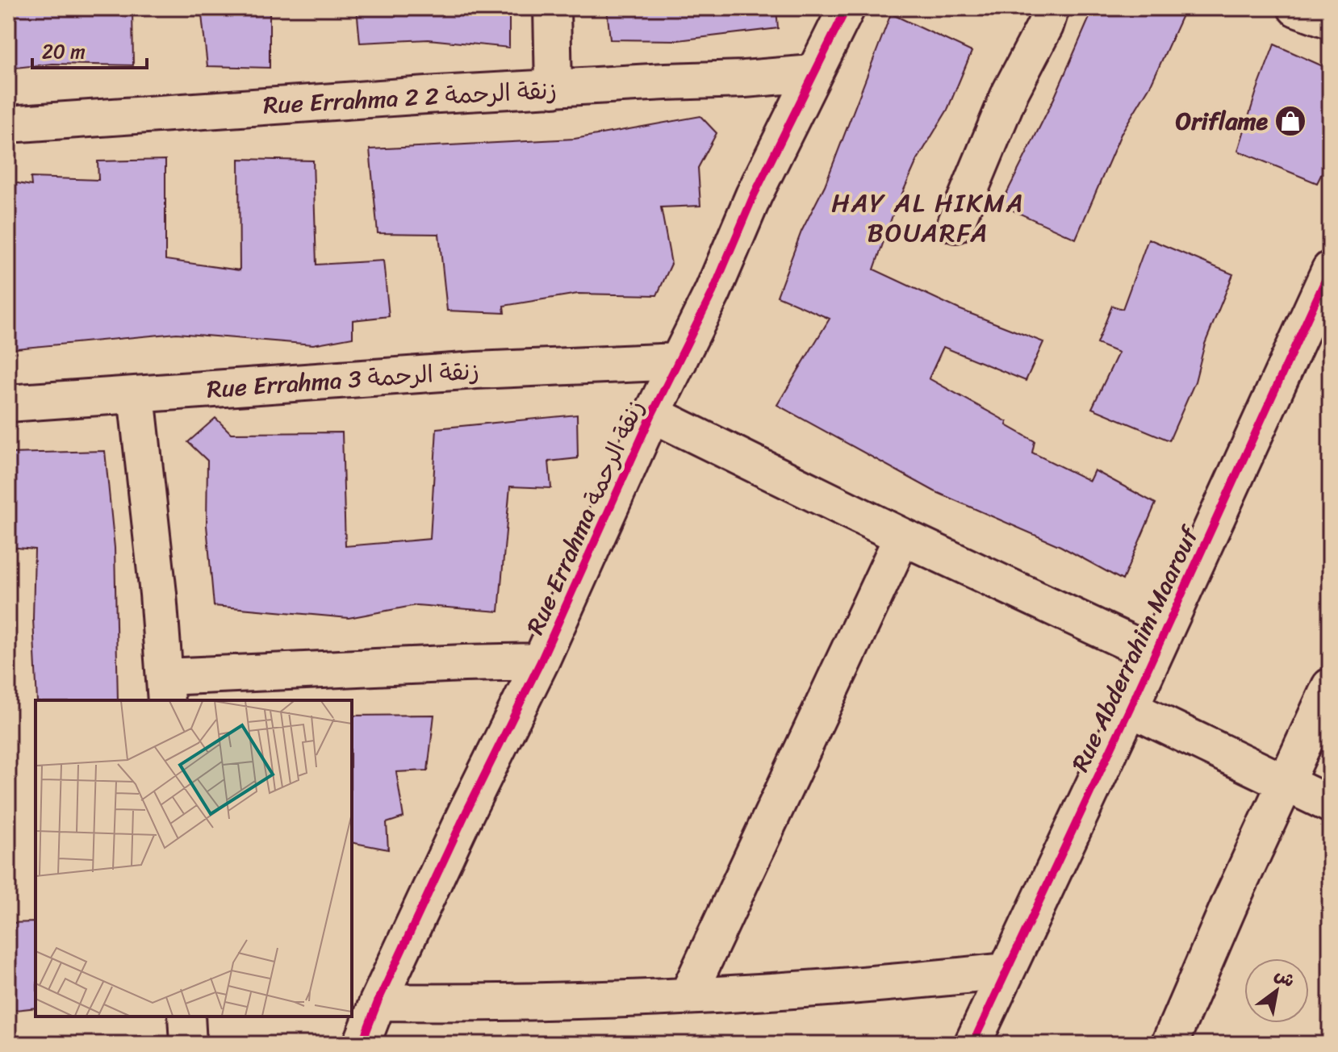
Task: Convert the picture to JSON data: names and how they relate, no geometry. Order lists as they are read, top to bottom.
{
  "streets": {
    "street": [
      "Rue Errahma 2 2 زنقة الرحمة",
      "Rue Errahma 3 زنقة الرحمة",
      "Rue Errahma زنقة الرحمة",
      "Rue Abderrahim Maarouf"
    ]
  },
  "crossings": [
    ["Rue Errahma 2 2 زنقة الرحمة", "Rue Errahma زنقة الرحمة"],
    ["Rue Errahma 3 زنقة الرحمة", "Rue Errahma زنقة الرحمة"]
  ],
  "districts": ["HAY AL HIKMA BOUARFA"],
  "places": {
    "shop": ["Oriflame"]
  },
  "scale_bar": "20 m",
  "north": "top right"
}
